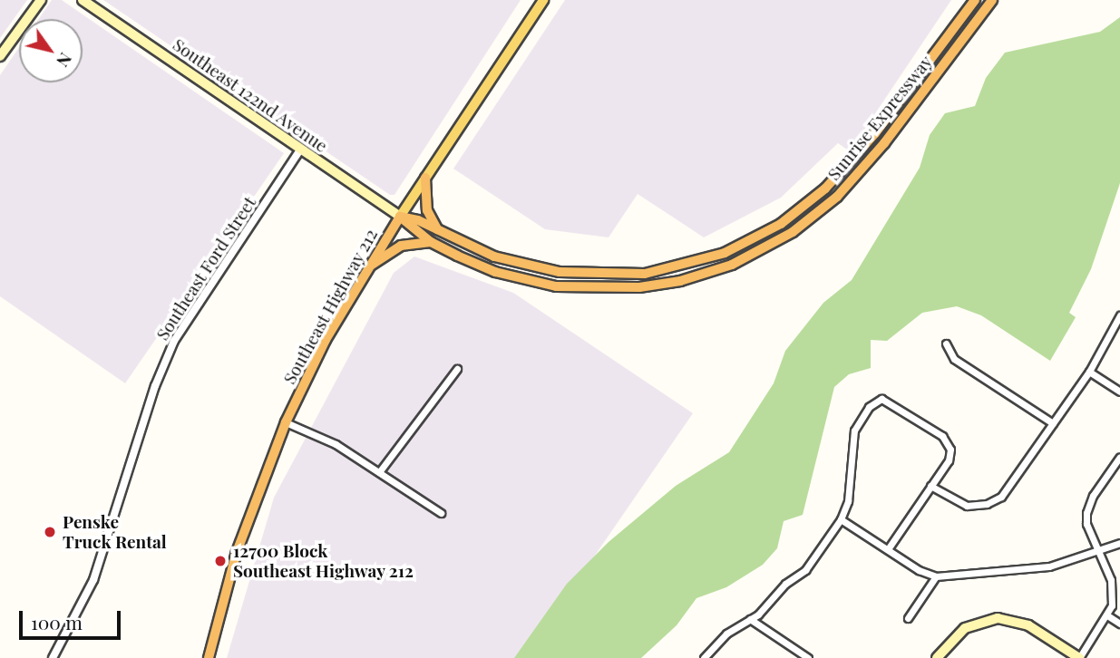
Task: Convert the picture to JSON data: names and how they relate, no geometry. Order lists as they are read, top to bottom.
{
  "streets": {
    "highway": ["Sunrise Expressway", "Southeast Highway 212"],
    "main road": ["Southeast 122nd Avenue"],
    "street": ["Southeast Ford Street"]
  },
  "crossings": [
    ["Southeast 122nd Avenue", "Sunrise Expressway"],
    ["Southeast 122nd Avenue", "Southeast Ford Street"],
    ["Southeast 122nd Avenue", "Southeast Highway 212"],
    ["Sunrise Expressway", "Southeast Highway 212"]
  ],
  "places": ["Penske Truck Rental", "12700 Block Southeast Highway 212"],
  "scale_bar": "100 m",
  "north": "bottom right"
}
